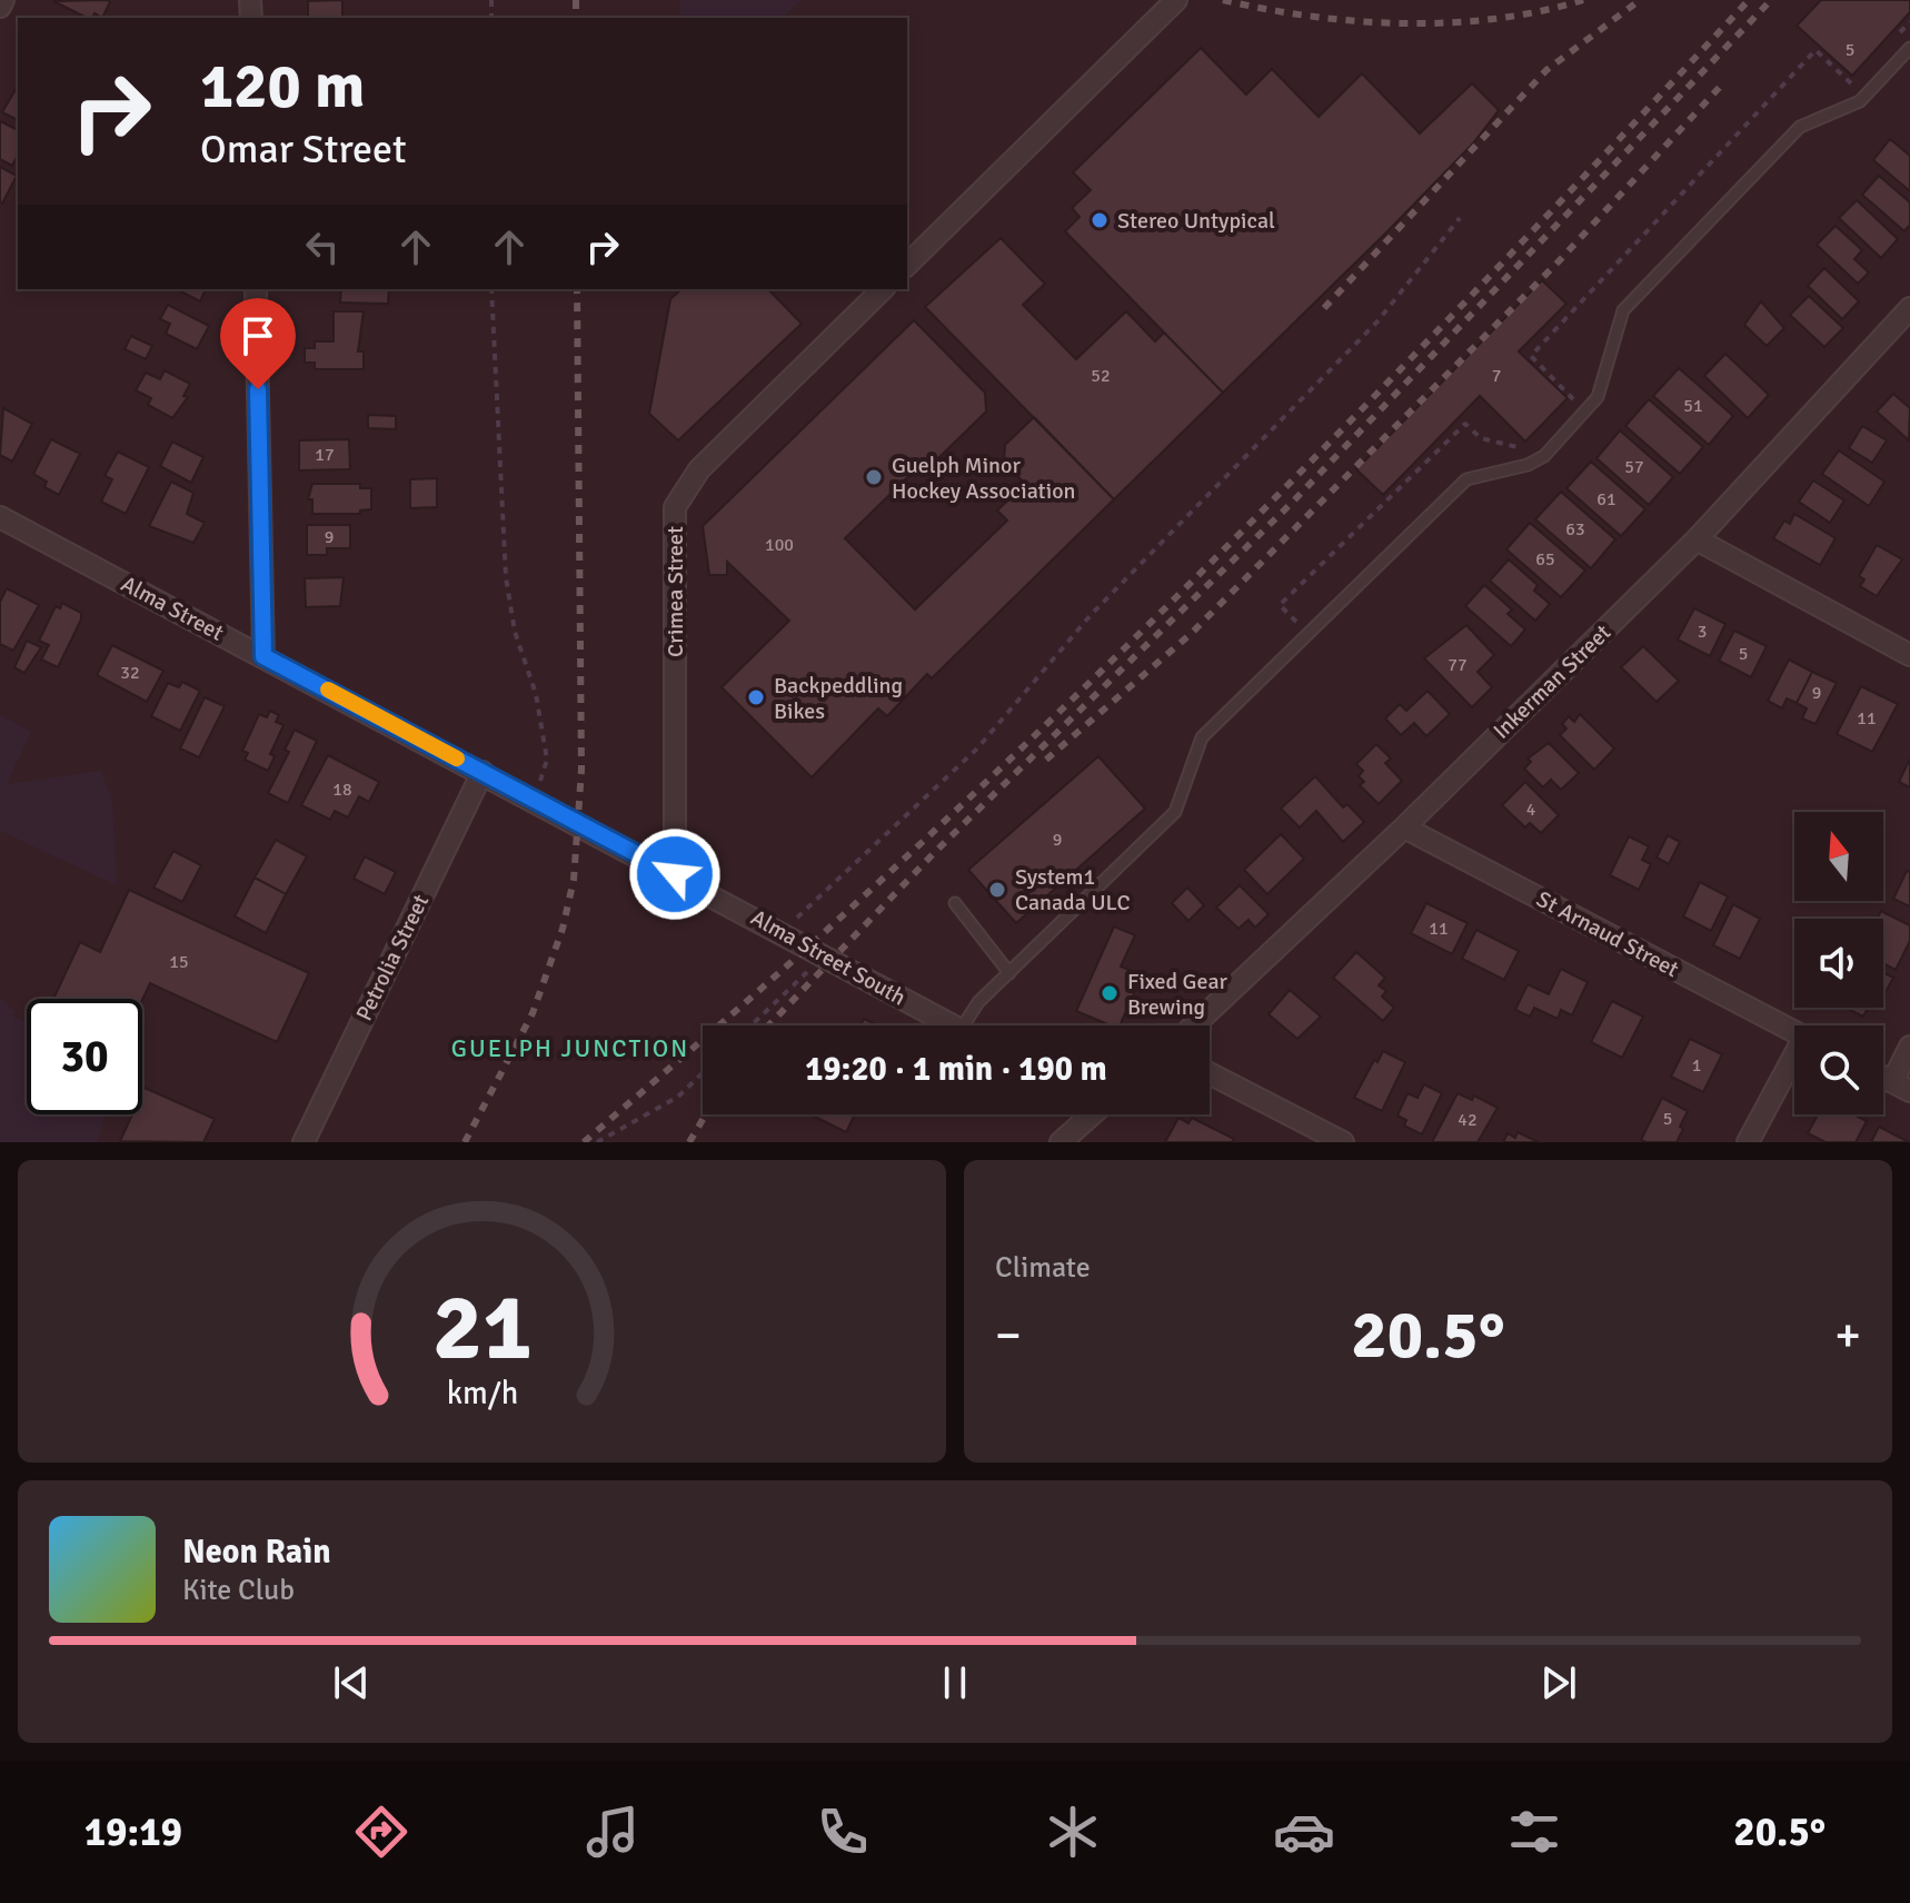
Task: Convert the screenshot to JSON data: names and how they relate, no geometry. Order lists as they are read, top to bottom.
{
  "streets": {
    "street": [
      "Crimea Street",
      "Alma Street",
      "Inkerman Street",
      "St Arnaud Street",
      "Petrolia Street",
      "Alma Street South"
    ]
  },
  "crossings": [
    ["Crimea Street", "Alma Street"],
    ["Crimea Street", "Alma Street South"],
    ["Alma Street", "Petrolia Street"],
    ["Alma Street", "Alma Street South"],
    ["Inkerman Street", "St Arnaud Street"]
  ],
  "districts": ["GUELPH JUNCTION"],
  "places": [
    "Stereo Untypical",
    "Guelph Minor Hockey Association",
    "Backpeddling Bikes",
    "System1 Canada ULC",
    "Fixed Gear Brewing"
  ],
  "house_numbers": [
    "5",
    "52",
    "7",
    "51",
    "17",
    "57",
    "61",
    "63",
    "9",
    "100",
    "65",
    "3",
    "5",
    "77",
    "32",
    "9",
    "11",
    "18",
    "4",
    "9",
    "11",
    "15",
    "1",
    "5",
    "42"
  ],
  "north": "top",
  "page": {
    "turn": ["120 m", "Omar Street"],
    "limit": "30",
    "trip": "19:20 · 1 min · 190 m",
    "tile": "Climate",
    "heat": ["−", "20.5°", "+"],
    "song": ["Neon Rain", "Kite Club"],
    "tabs": ["19:19", "20.5°"],
    "gauge": ["21", "km/h"]
  }
}
